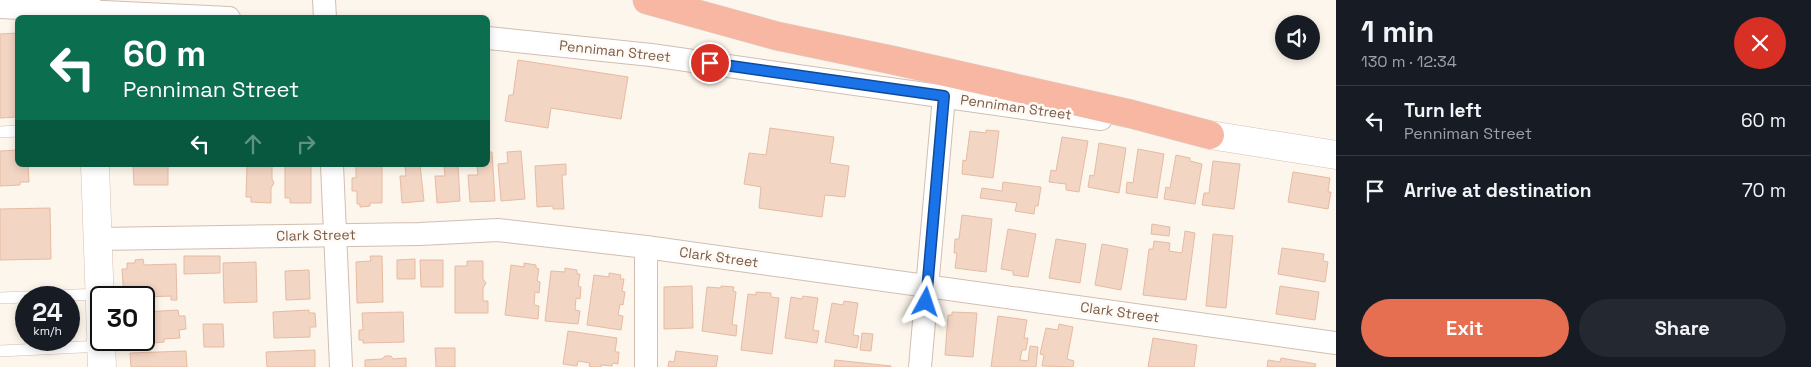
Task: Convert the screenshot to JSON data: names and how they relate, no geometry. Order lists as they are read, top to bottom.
{
  "streets": {
    "main road": ["Penniman Street"],
    "street": ["Clark Street"]
  },
  "page": {
    "heading": ["1 min", "130 m · 12:34"],
    "turn": ["60 m", "Penniman Street"],
    "list": [
      {
        "name": "Turn left",
        "note": "Penniman Street",
        "value": "60 m"
      },
      {
        "name": "Arrive at destination",
        "value": "70 m"
      }
    ],
    "speed": "24 km/h",
    "limit": "30",
    "buttons": ["Exit", "Share"]
  }
}
